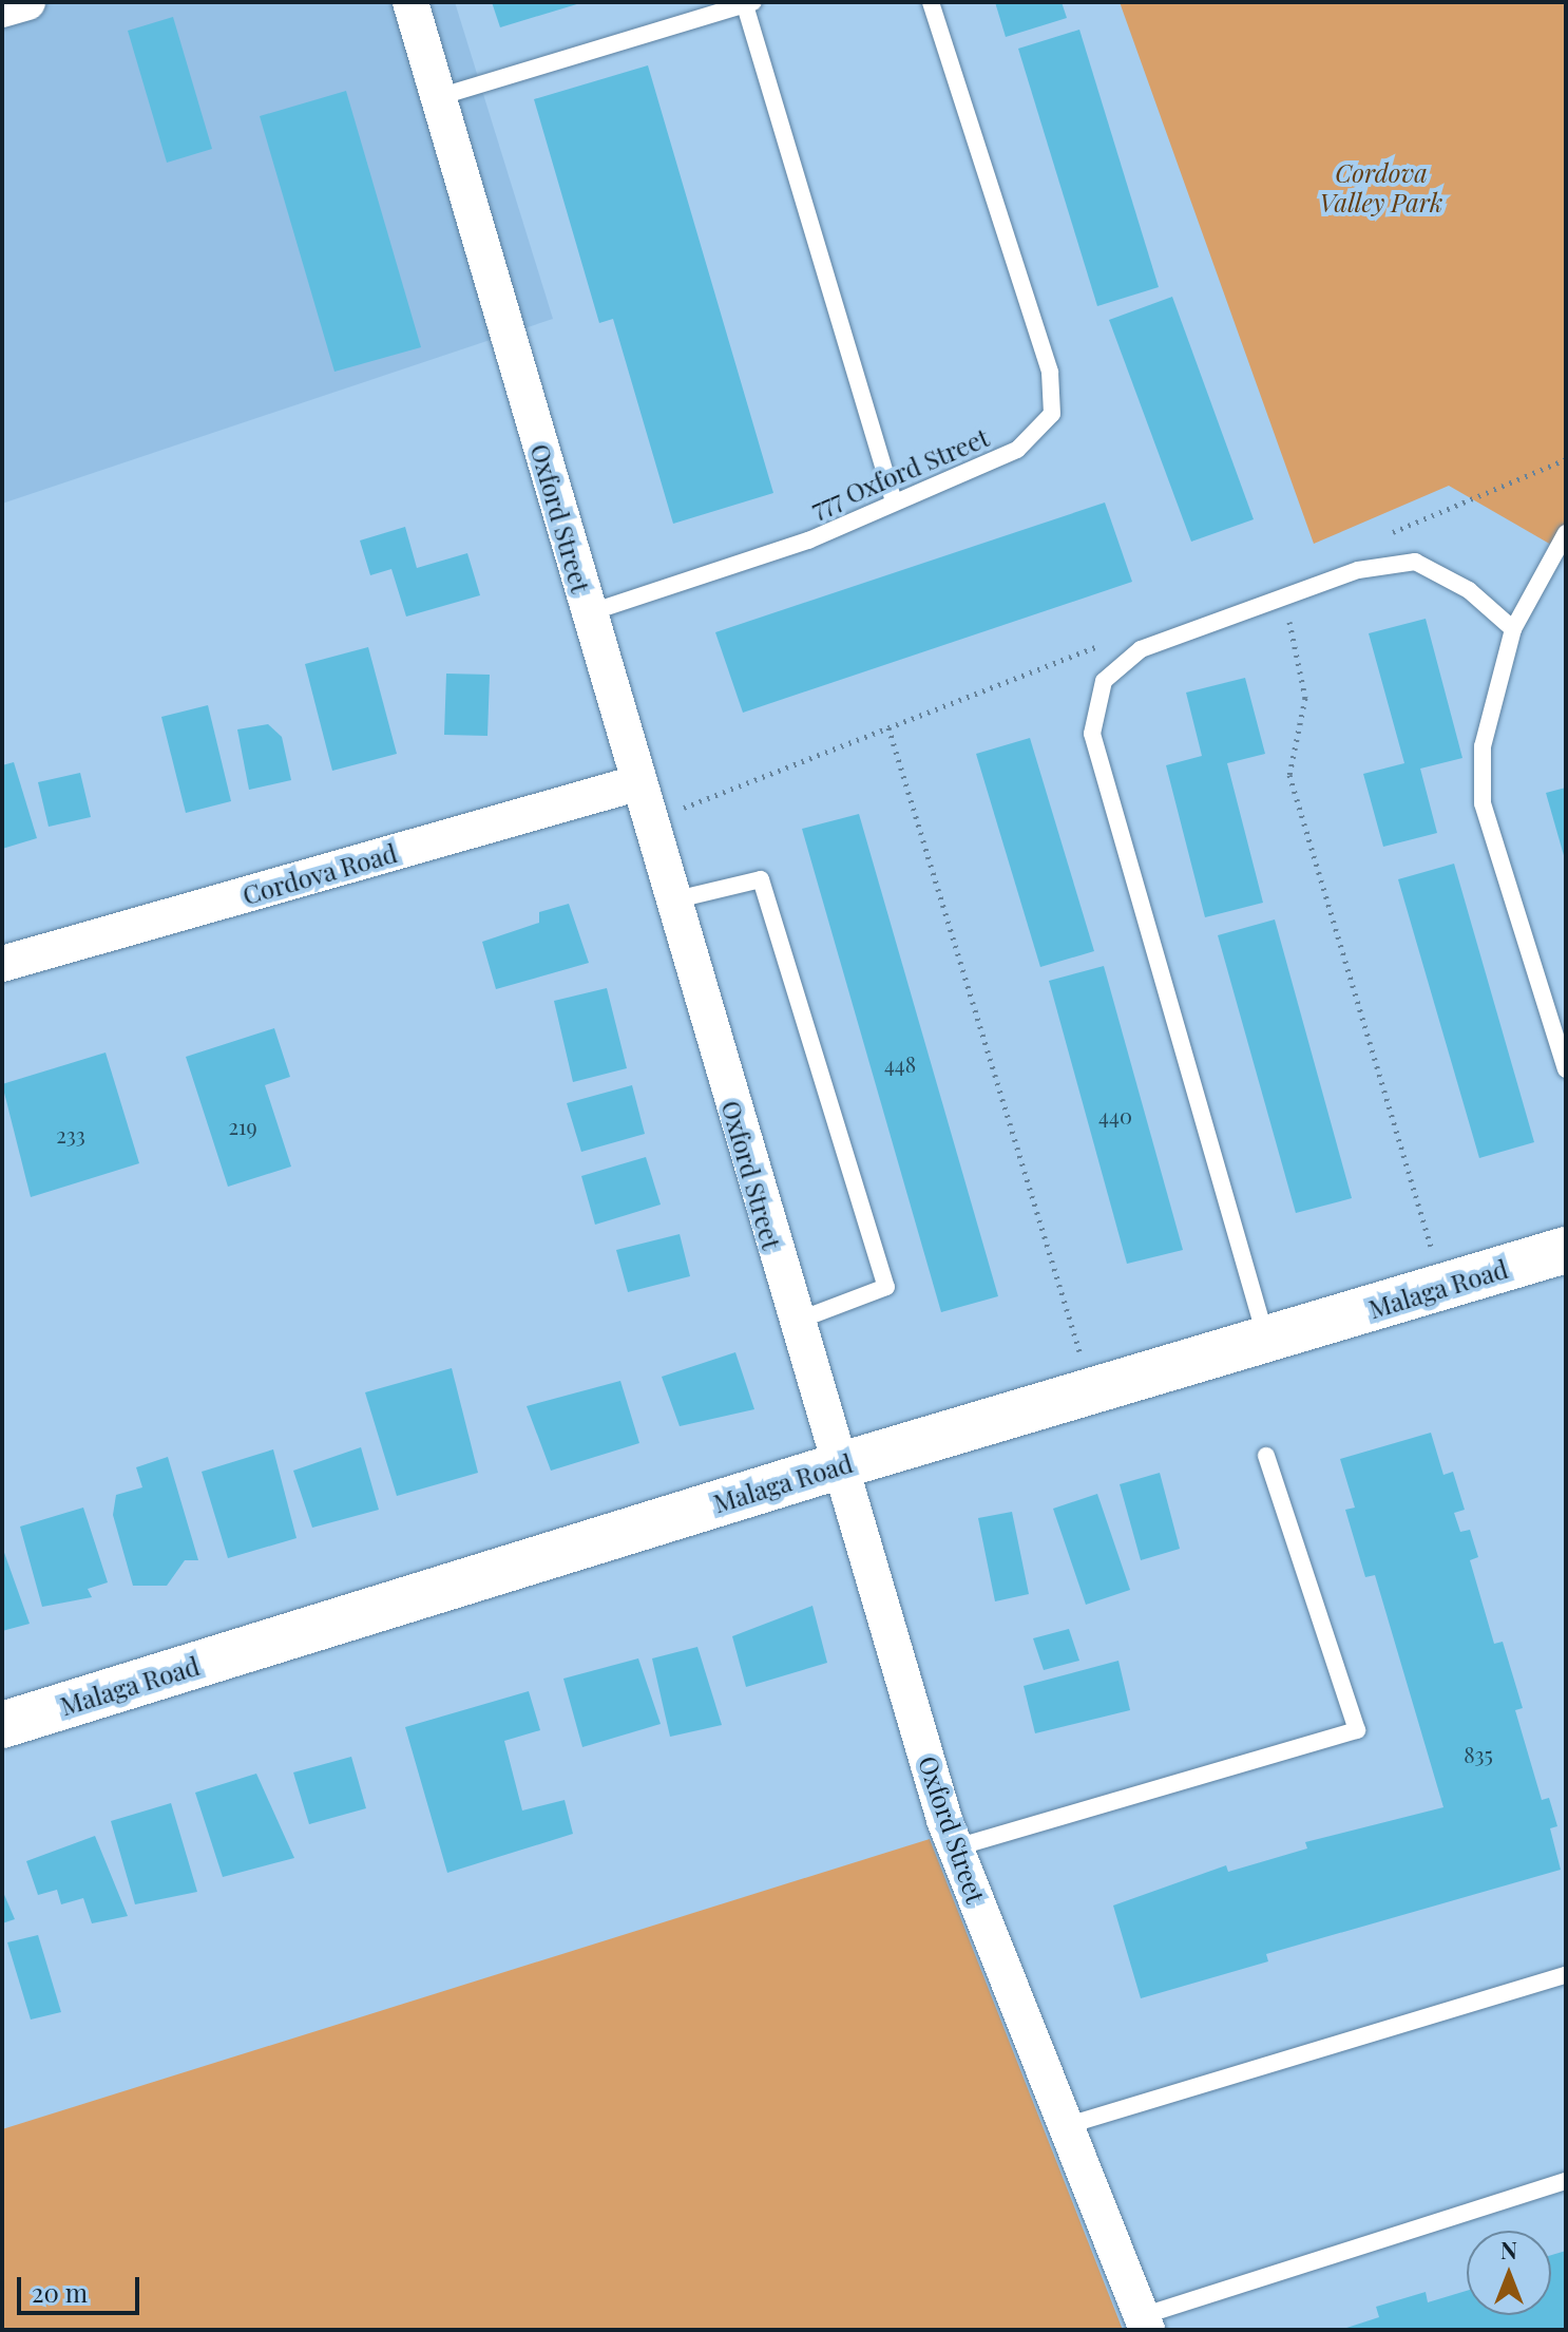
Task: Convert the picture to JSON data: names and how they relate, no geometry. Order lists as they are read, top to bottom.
{
  "streets": {
    "street": ["Oxford Street", "Cordova Road", "Malaga Road"],
    "lane": ["777 Oxford Street"]
  },
  "crossings": [
    ["777 Oxford Street", "Oxford Street"],
    ["Oxford Street", "Cordova Road"],
    ["Oxford Street", "Malaga Road"]
  ],
  "parks": ["Cordova Valley Park"],
  "house_numbers": [
    "448",
    "440",
    "219",
    "233",
    "835"
  ],
  "scale_bar": "20 m",
  "north": "top"
}
